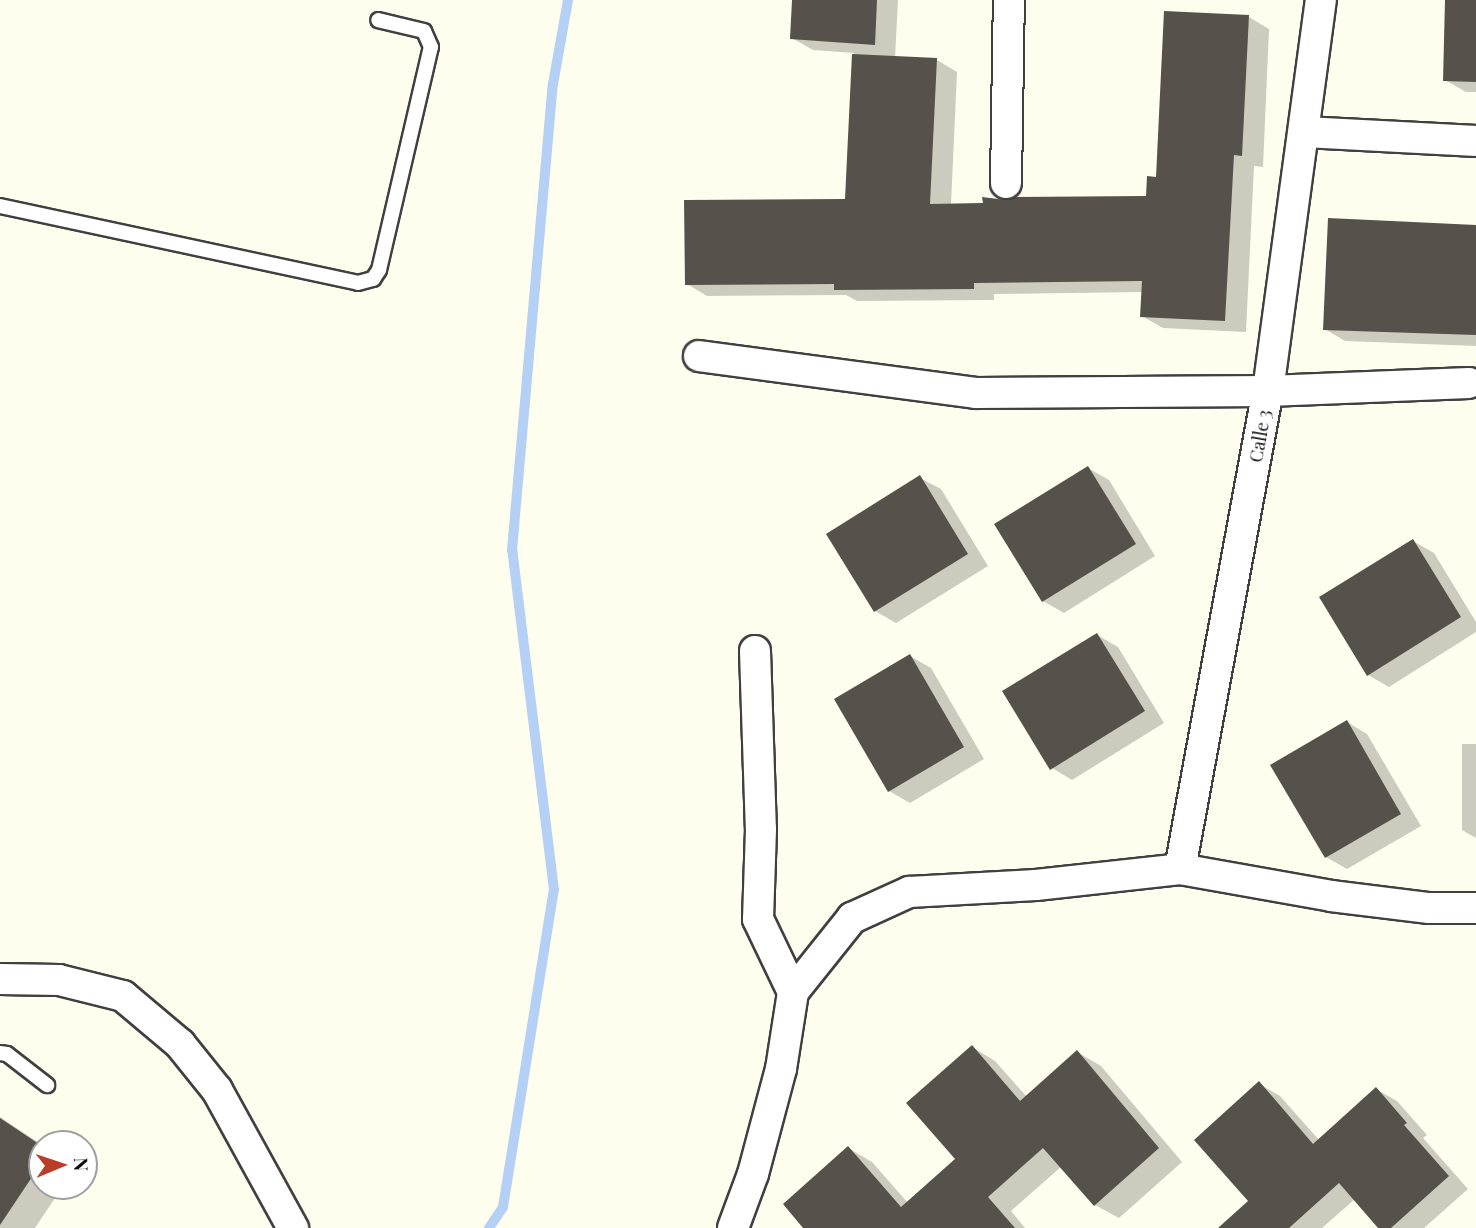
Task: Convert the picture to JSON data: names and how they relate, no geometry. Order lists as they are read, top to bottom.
{
  "streets": {
    "street": ["Calle 3"]
  },
  "north": "right"
}
